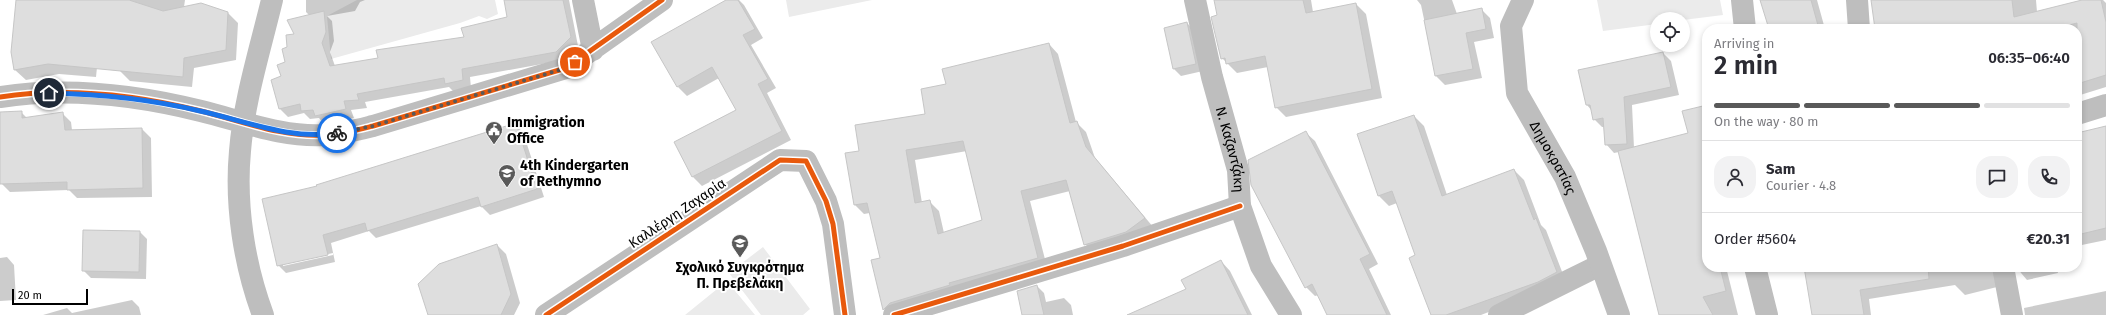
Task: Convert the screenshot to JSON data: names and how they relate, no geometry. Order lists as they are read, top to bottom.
{
  "streets": {
    "street": ["Ν. Καζαντζάκη", "Δημοκρατίας", "Καλλέργη Ζαχαρία"]
  },
  "places": {
    "public building": ["Immigration Office"],
    "school or university": ["4th Kindergarten of Rethymno", "Σχολικό Συγκρότημα Π. Πρεβελάκη"]
  },
  "scale_bar": "20 m",
  "page": {
    "heading": ["2 min", "Arriving in", "06:35–06:40"],
    "panel": [
      "Sam",
      "Courier · 4.8",
      "Order #5604",
      "€20.31"
    ],
    "bar": "On the way · 80 m",
    "scale": "20 m"
  }
}
